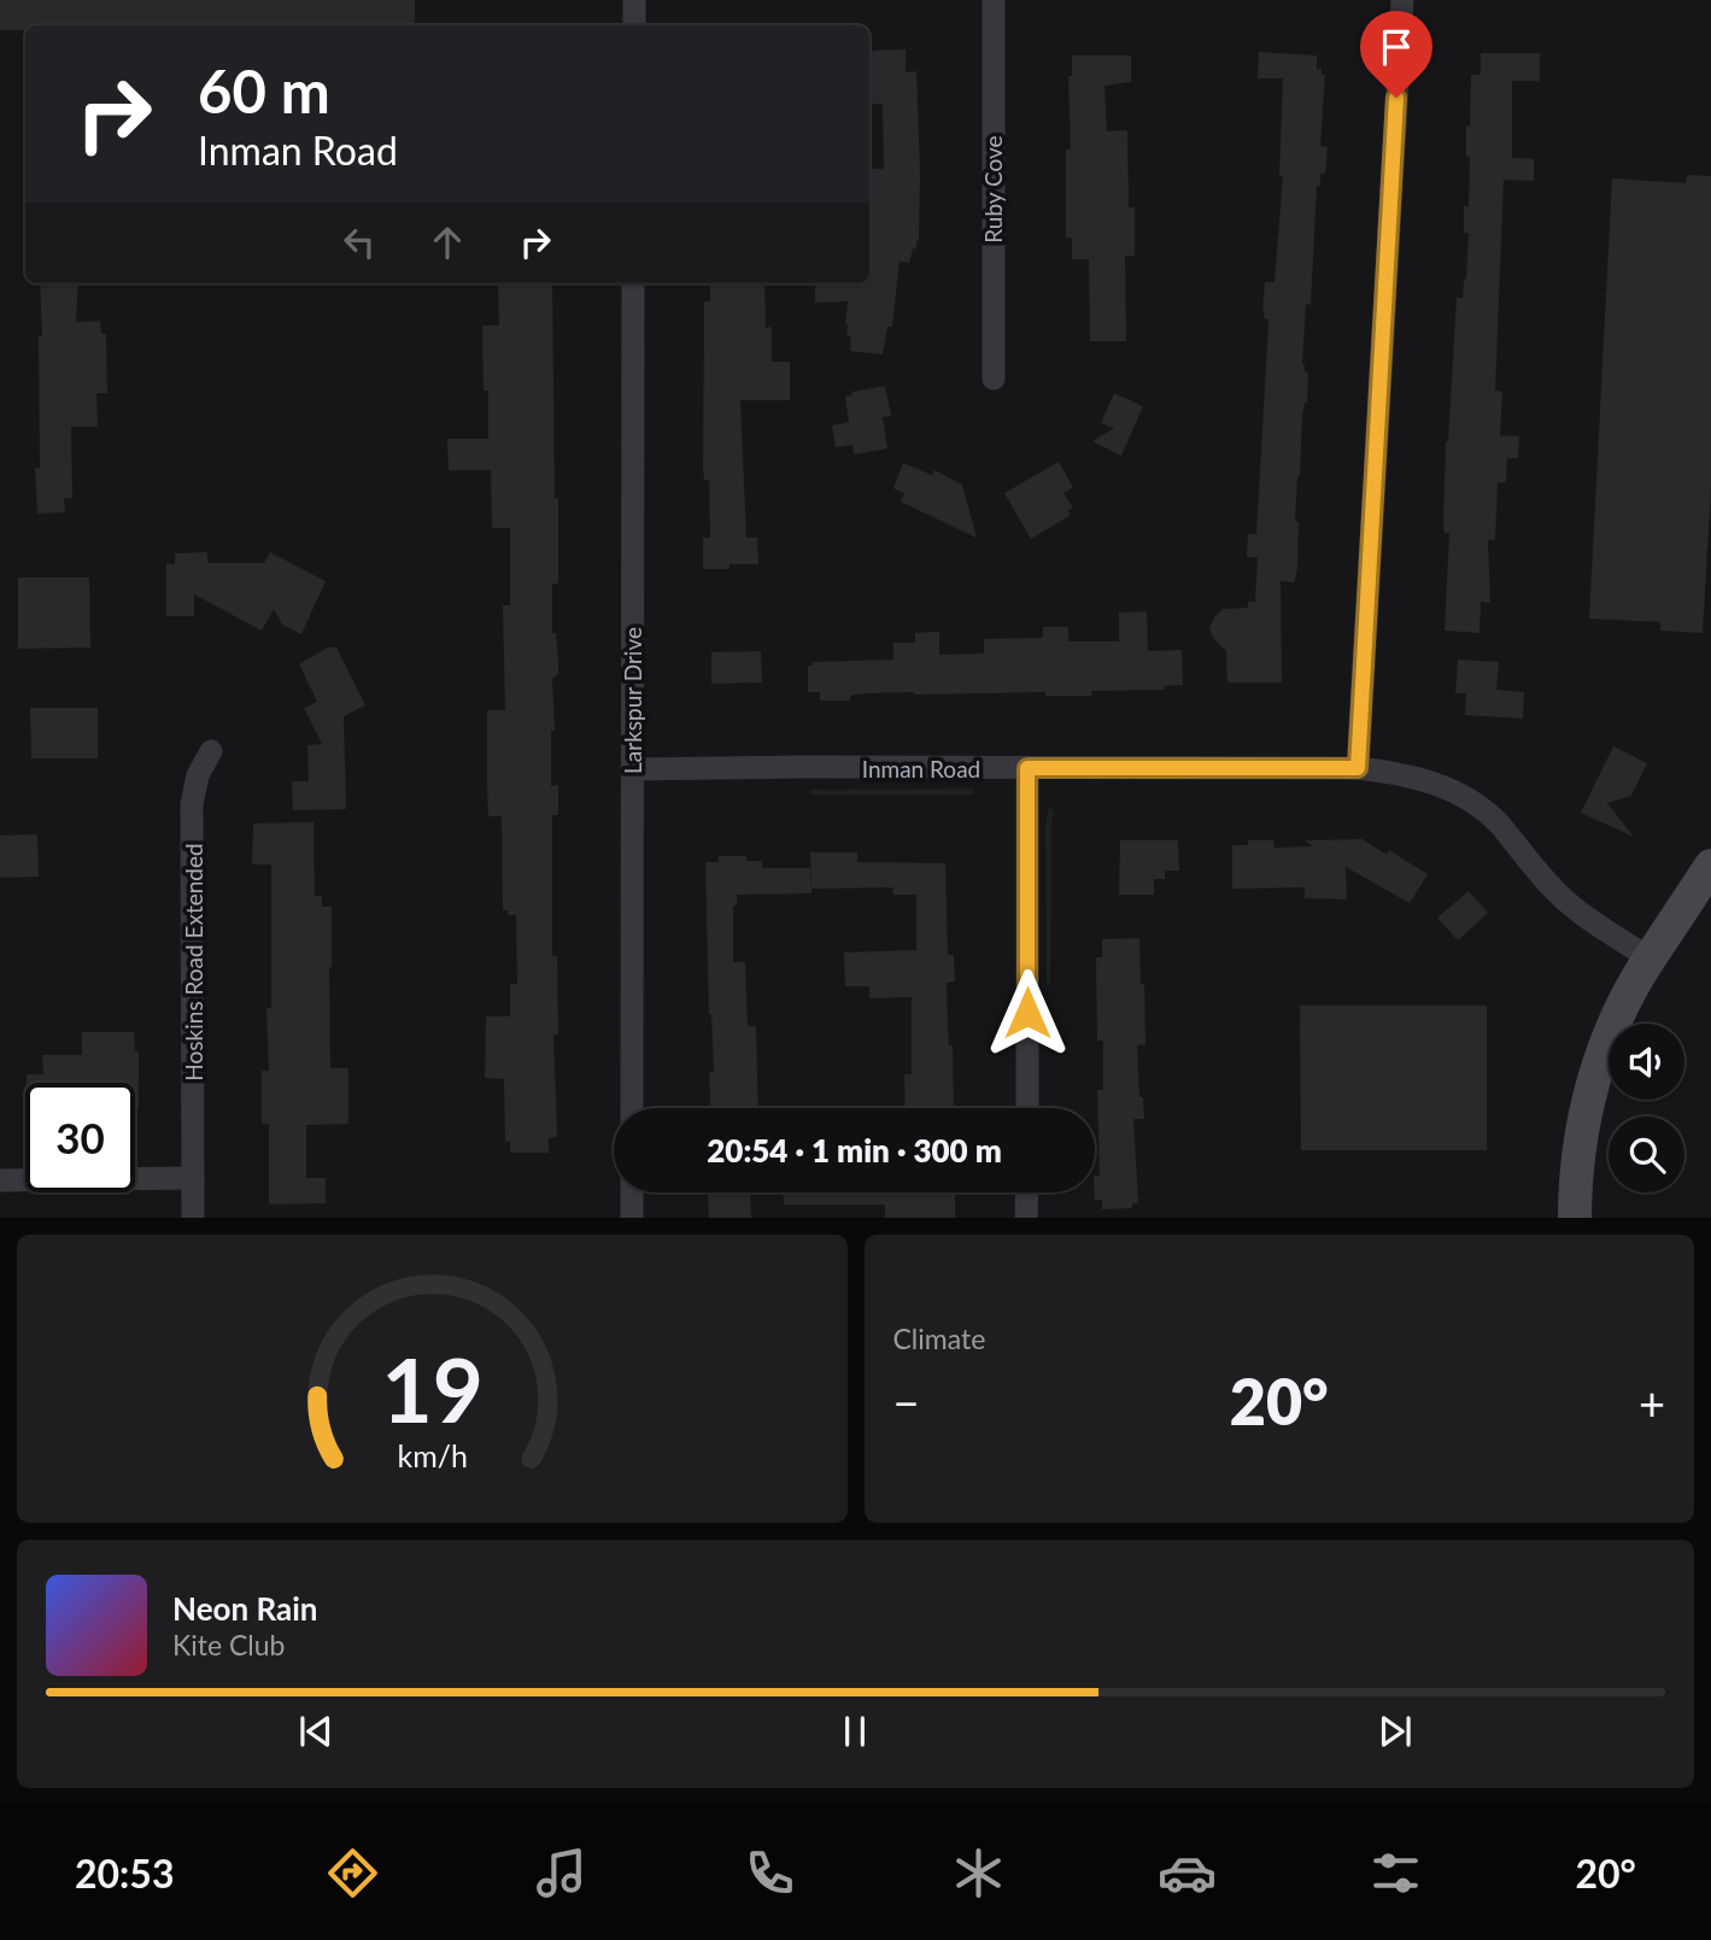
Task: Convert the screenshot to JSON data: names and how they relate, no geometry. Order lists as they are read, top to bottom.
{
  "streets": {
    "street": [
      "Ruby Cove",
      "Larkspur Drive",
      "Inman Road",
      "Hoskins Road Extended"
    ]
  },
  "crossings": [
    ["Larkspur Drive", "Inman Road"]
  ],
  "page": {
    "turn": ["60 m", "Inman Road"],
    "limit": "30",
    "trip": "20:54 · 1 min · 300 m",
    "tile": "Climate",
    "heat": ["−", "20°", "+"],
    "song": ["Neon Rain", "Kite Club"],
    "tabs": ["20:53", "20°"],
    "gauge": ["19", "km/h"]
  }
}
